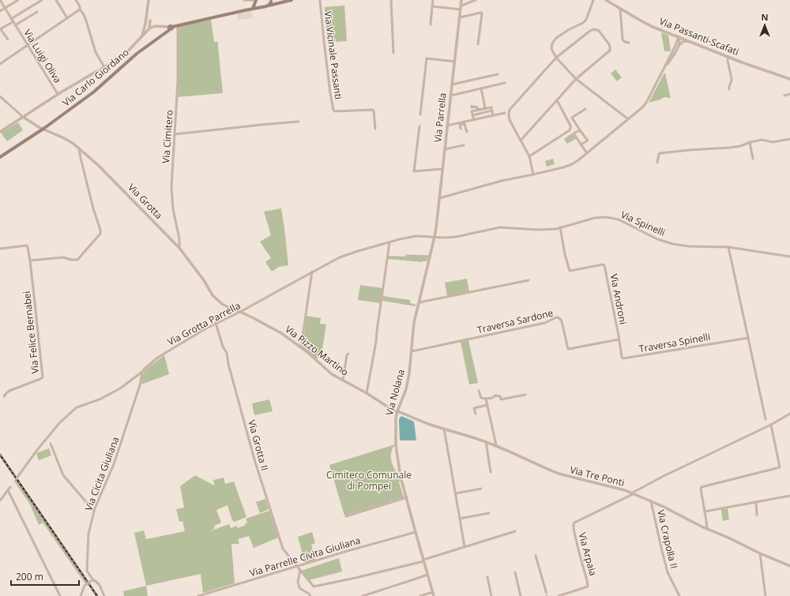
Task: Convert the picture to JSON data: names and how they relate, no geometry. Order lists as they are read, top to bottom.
{
  "streets": {
    "main road": ["Via Carlo Giordano"],
    "street": [
      "Via Passanti-Scafati",
      "Via Vicinale Passanti",
      "Via Luigi Oliva",
      "Via Parrella",
      "Via Cimitero",
      "Via Grotta",
      "Via Spinelli",
      "Via Androni",
      "Traversa Sardone",
      "Via Grotta Parrella",
      "Via Felice Bernabei",
      "Traversa Spinelli",
      "Via Pizzo Martino",
      "Via Nolana",
      "Via Grotta II",
      "Via Cicita Giuliana",
      "Via Tre Ponti",
      "Via Crapolla II",
      "Via Arpaia",
      "Via Parrelle Civita Giuliana"
    ]
  },
  "crossings": [
    ["Via Carlo Giordano", "Via Grotta"],
    ["Via Parrella", "Via Spinelli"],
    ["Via Parrella", "Via Grotta Parrella"],
    ["Via Parrella", "Via Nolana"],
    ["Via Cimitero", "Via Grotta"],
    ["Via Grotta", "Via Grotta Parrella"],
    ["Via Grotta", "Via Pizzo Martino"],
    ["Via Spinelli", "Via Androni"],
    ["Via Spinelli", "Via Grotta Parrella"],
    ["Via Spinelli", "Via Nolana"],
    ["Via Androni", "Traversa Sardone"],
    ["Via Androni", "Traversa Spinelli"],
    ["Traversa Sardone", "Traversa Spinelli"],
    ["Traversa Sardone", "Via Nolana"],
    ["Via Grotta Parrella", "Via Pizzo Martino"],
    ["Via Grotta Parrella", "Via Nolana"],
    ["Via Grotta Parrella", "Via Grotta II"],
    ["Via Grotta Parrella", "Via Cicita Giuliana"],
    ["Via Pizzo Martino", "Via Nolana"],
    ["Via Pizzo Martino", "Via Tre Ponti"],
    ["Via Nolana", "Via Grotta II"],
    ["Via Nolana", "Via Tre Ponti"],
    ["Via Nolana", "Via Parrelle Civita Giuliana"],
    ["Via Grotta II", "Via Parrelle Civita Giuliana"],
    ["Via Tre Ponti", "Via Crapolla II"],
    ["Via Tre Ponti", "Via Arpaia"]
  ],
  "parks": ["Cimitero Comunale di Pompei"],
  "scale_bar": "200 m",
  "north": "top"
}
